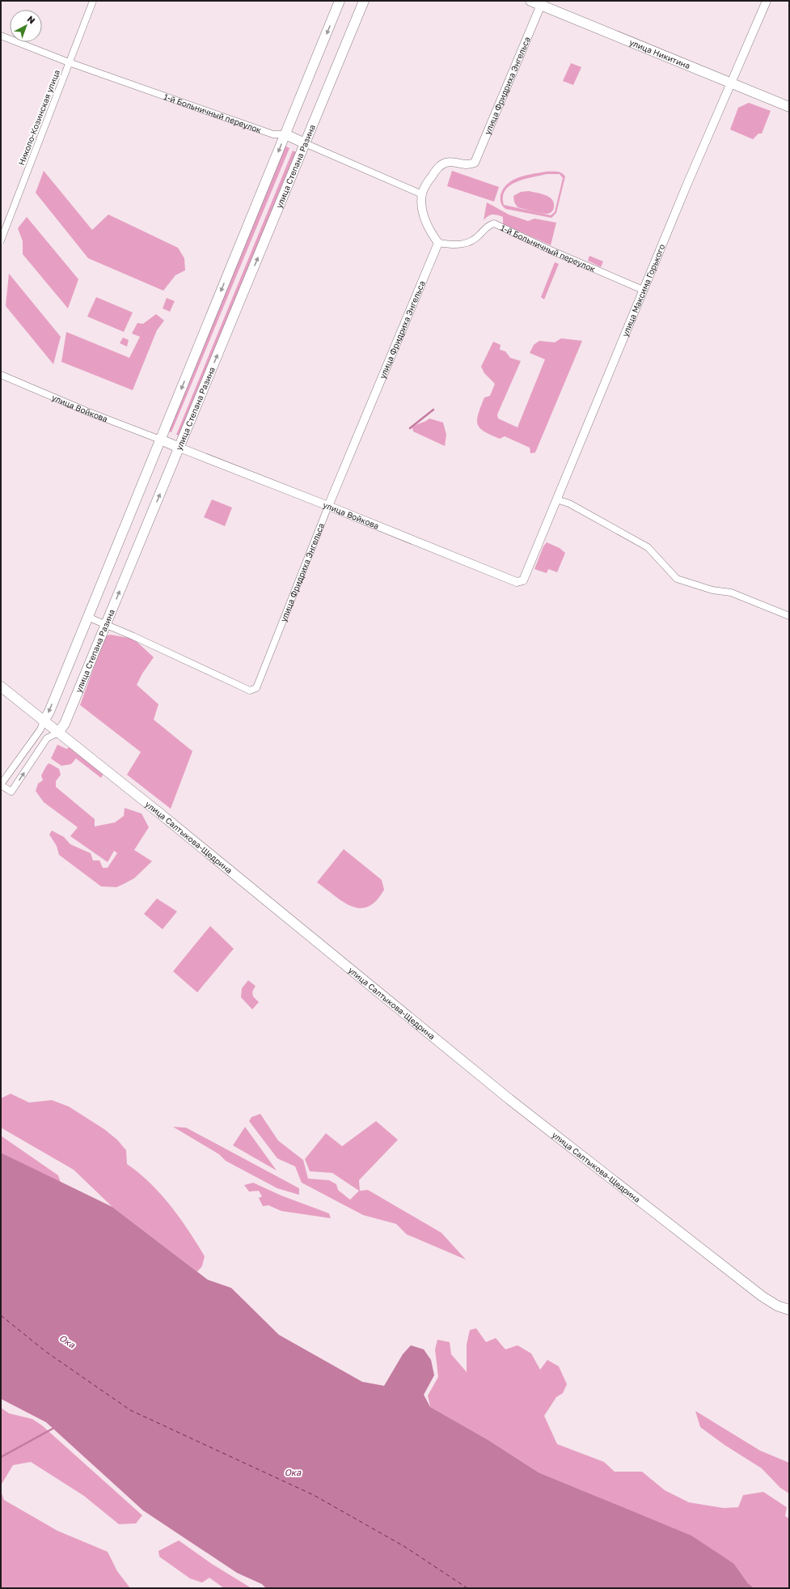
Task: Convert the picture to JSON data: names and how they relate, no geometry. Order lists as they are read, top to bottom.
{
  "streets": {
    "main road": [
      "улица Никитина",
      "1-й Больничный переулок",
      "улица Степана Разина",
      "улица Салтыкова-Щедрина"
    ],
    "street": [
      "улица Фридриха Энгельса",
      "Николо-Козинская улица",
      "улица Максима Горького",
      "улица Войкова"
    ]
  },
  "crossings": [
    ["улица Никитина", "улица Фридриха Энгельса"],
    ["улица Никитина", "улица Максима Горького"],
    ["улица Фридриха Энгельса", "1-й Больничный переулок"],
    ["улица Фридриха Энгельса", "улица Степана Разина"],
    ["улица Фридриха Энгельса", "улица Войкова"],
    ["1-й Больничный переулок", "Николо-Козинская улица"],
    ["1-й Больничный переулок", "улица Степана Разина"],
    ["1-й Больничный переулок", "улица Максима Горького"],
    ["улица Степана Разина", "улица Войкова"],
    ["улица Степана Разина", "улица Салтыкова-Щедрина"],
    ["улица Максима Горького", "улица Войкова"]
  ],
  "water": ["Ока"],
  "north": "top right"
}
